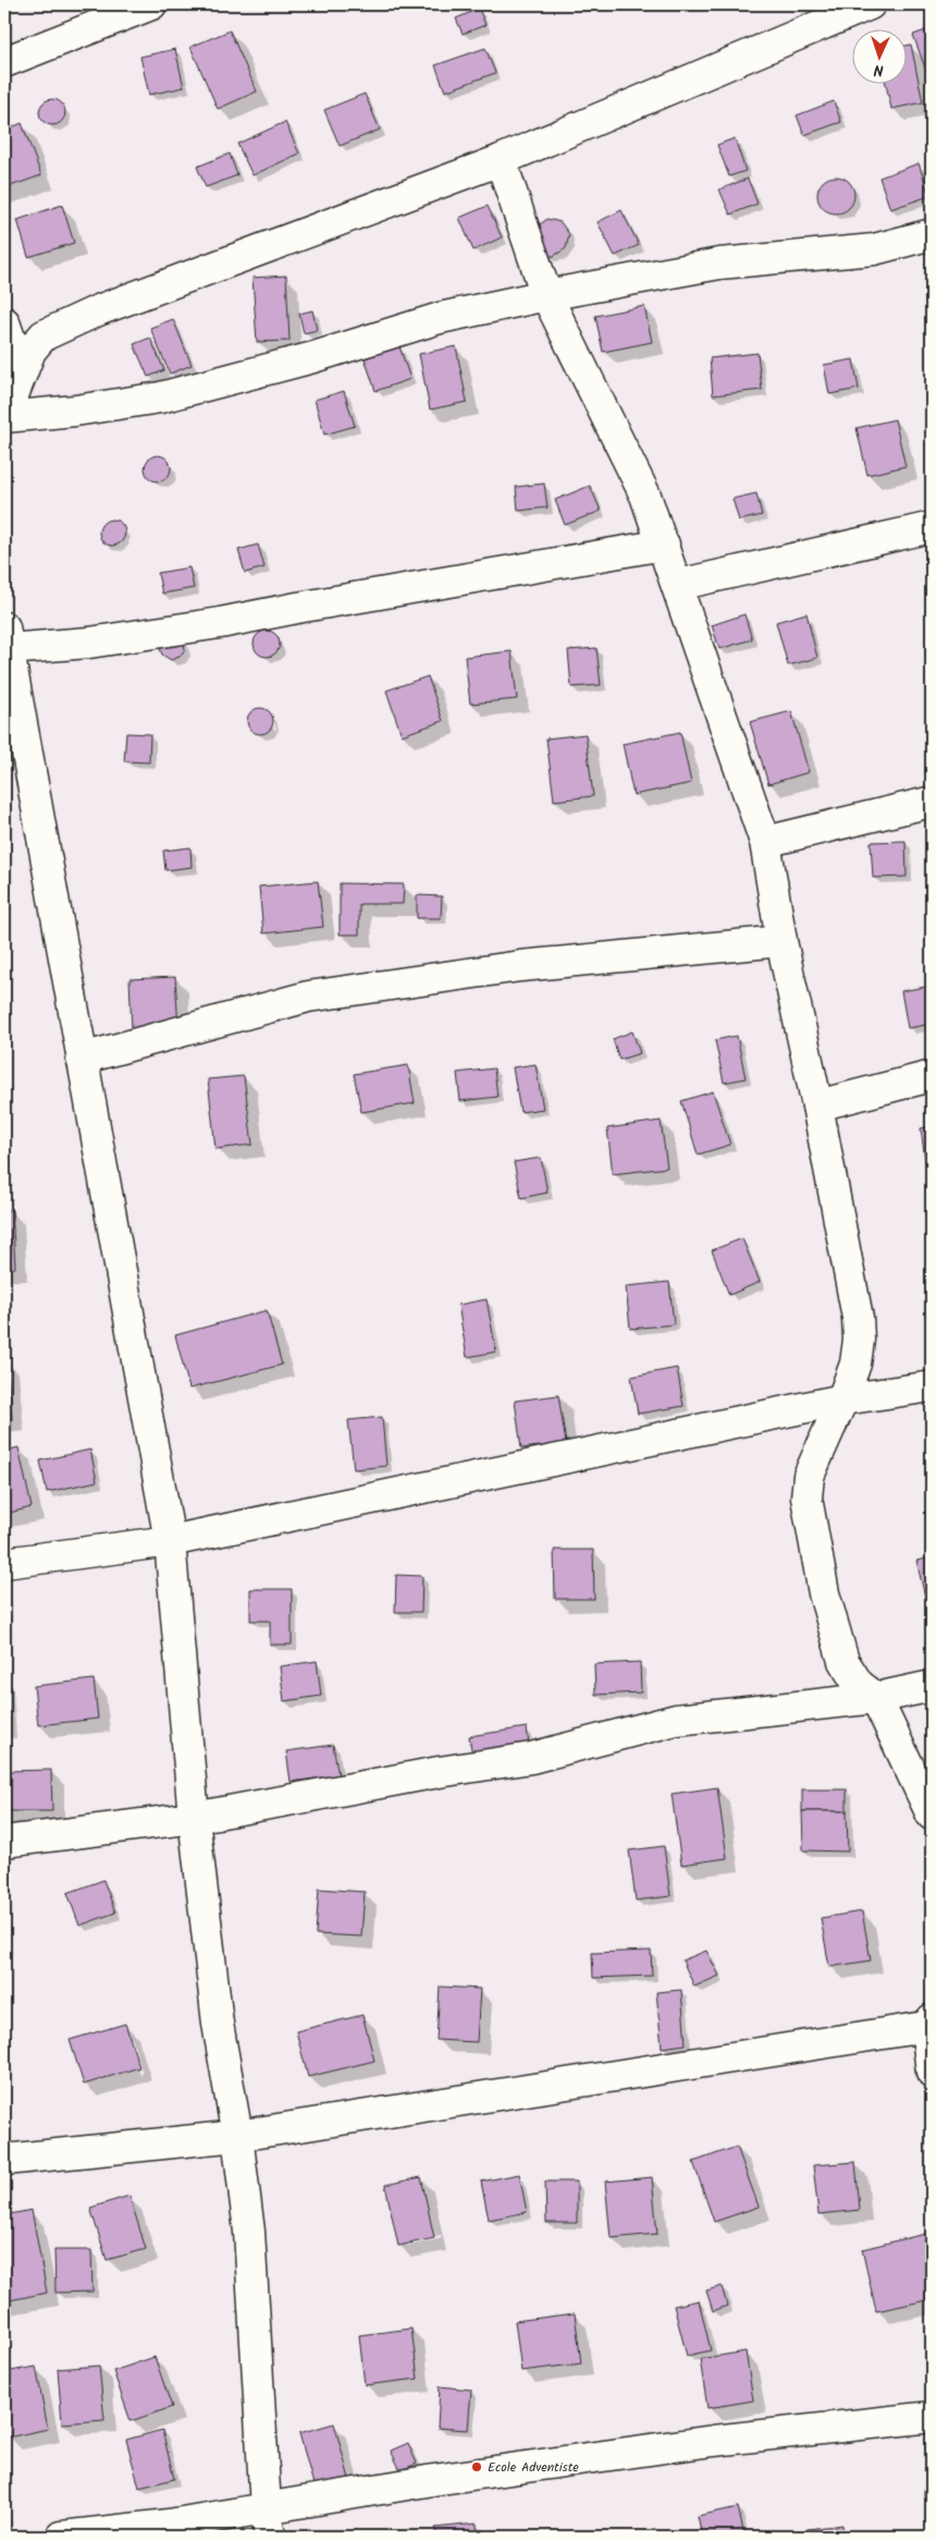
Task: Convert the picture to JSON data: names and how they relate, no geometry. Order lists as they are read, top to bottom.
{
  "places": ["Ecole Adventiste"],
  "north": "bottom"
}
